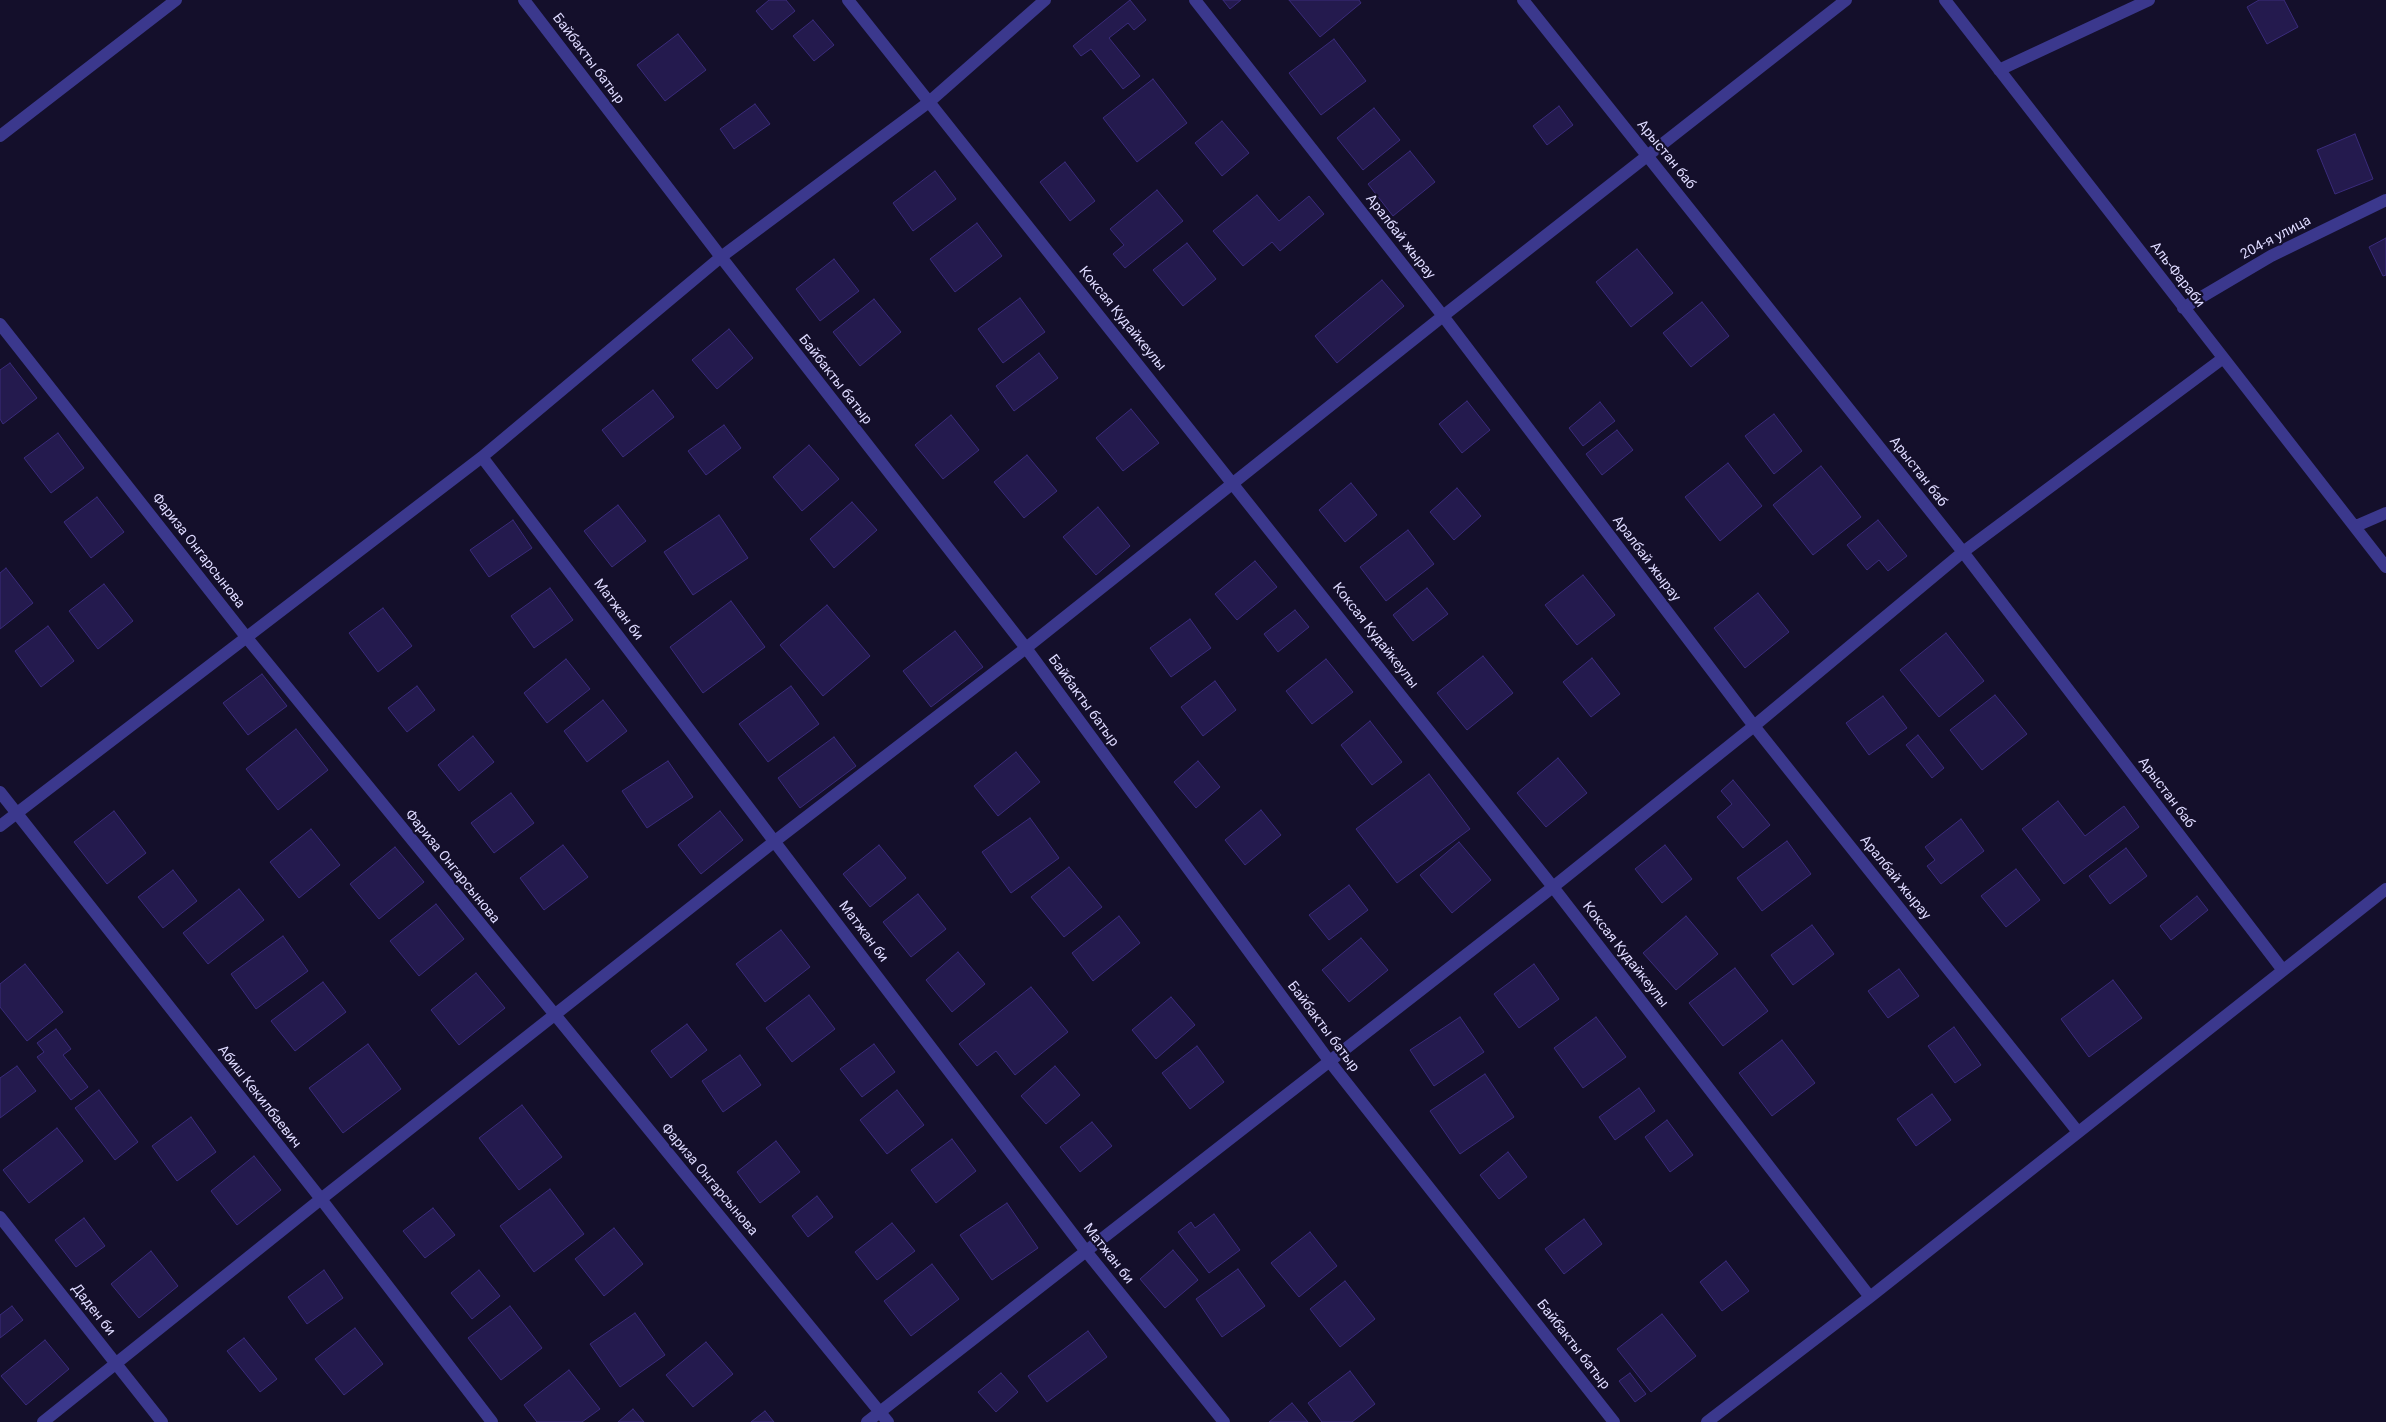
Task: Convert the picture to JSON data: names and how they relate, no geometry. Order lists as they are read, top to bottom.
{
  "streets": {
    "street": [
      "Байбакты батыр",
      "Арыстан баб",
      "Аралбай жырау",
      "204-я улица",
      "Аль-Фараби",
      "Коксая Кудайкеулы",
      "Фариза Онгарсынова",
      "Матжан би",
      "Абиш Кекилбаевич",
      "Даден би"
    ]
  },
  "crossings": [
    ["204-я улица", "Аль-Фараби"]
  ]
}
